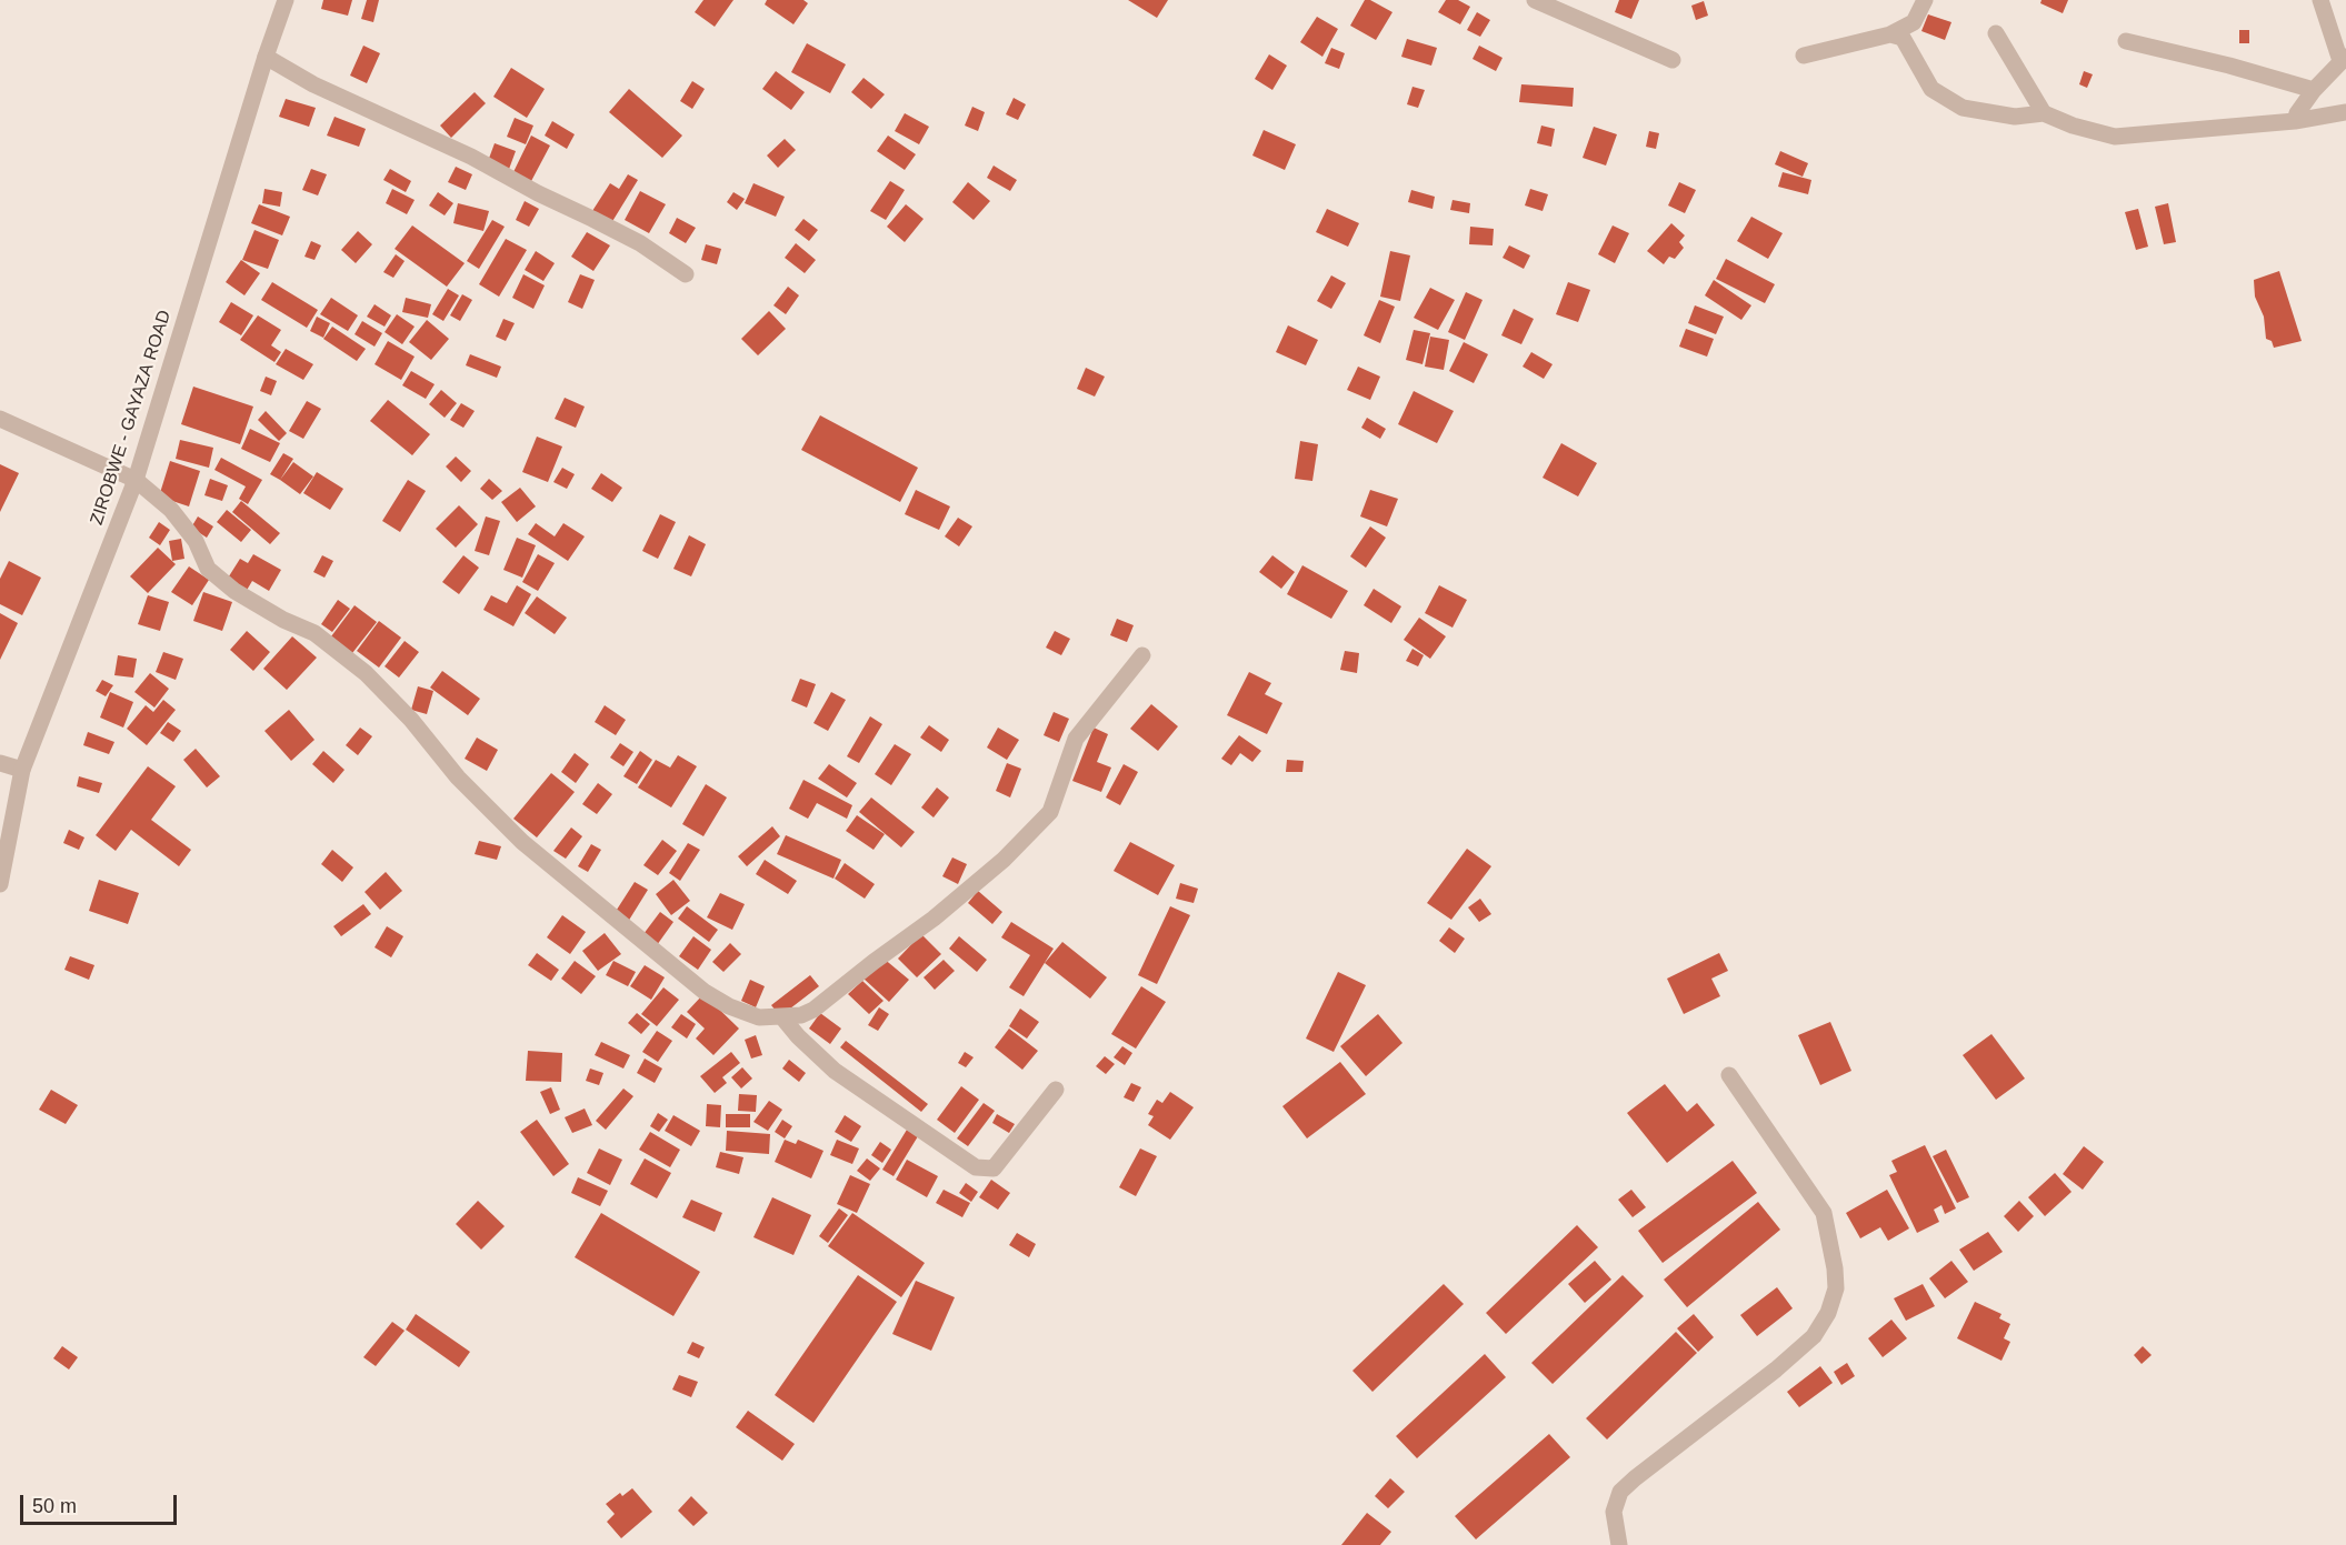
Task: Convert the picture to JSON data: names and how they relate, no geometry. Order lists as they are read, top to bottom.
{
  "streets": {
    "street": ["ZIROBWE - GAYAZA ROAD"]
  },
  "scale_bar": "50 m"
}
